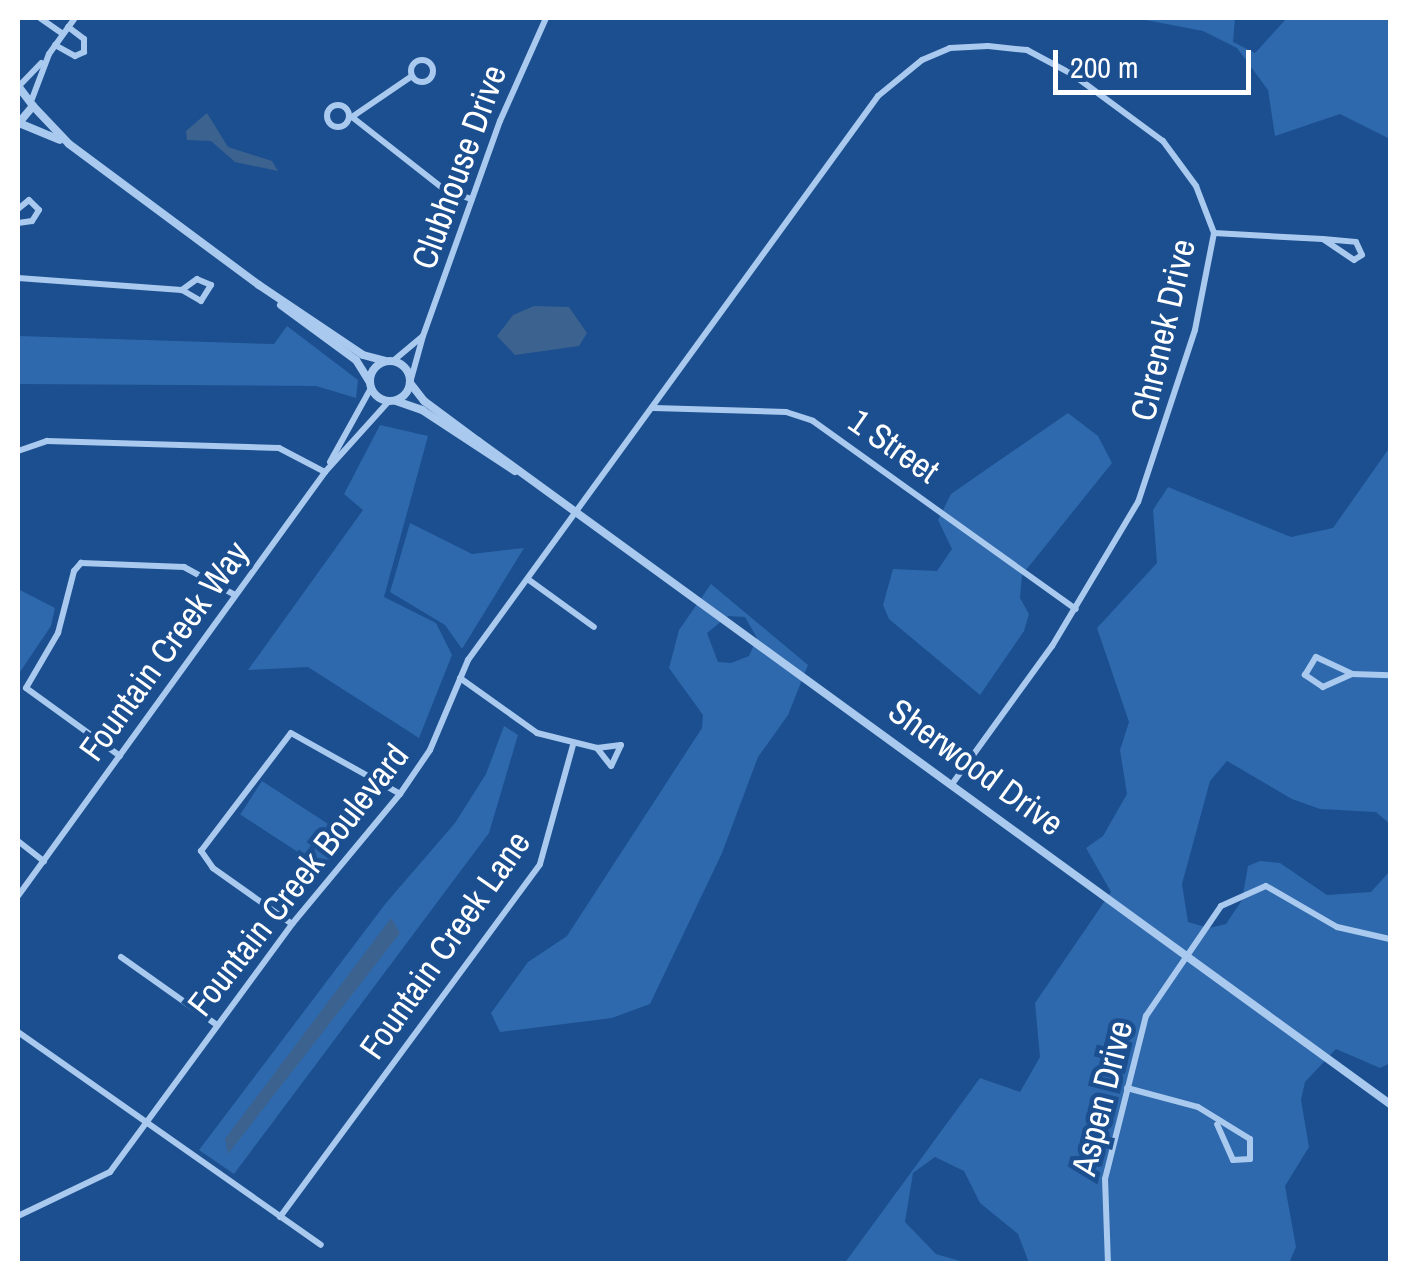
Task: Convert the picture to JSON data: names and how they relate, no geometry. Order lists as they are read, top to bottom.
{
  "streets": {
    "street": [
      "Clubhouse Drive",
      "Chrenek Drive",
      "1 Street",
      "Fountain Creek Way",
      "Sherwood Drive",
      "Fountain Creek Boulevard",
      "Fountain Creek Lane",
      "Aspen Drive"
    ]
  },
  "crossings": [
    ["Clubhouse Drive", "Sherwood Drive"],
    ["Chrenek Drive", "1 Street"],
    ["Chrenek Drive", "Sherwood Drive"],
    ["Chrenek Drive", "Fountain Creek Boulevard"],
    ["Fountain Creek Way", "Sherwood Drive"],
    ["Sherwood Drive", "Fountain Creek Boulevard"],
    ["Sherwood Drive", "Aspen Drive"]
  ],
  "scale_bar": "200 m"
}
